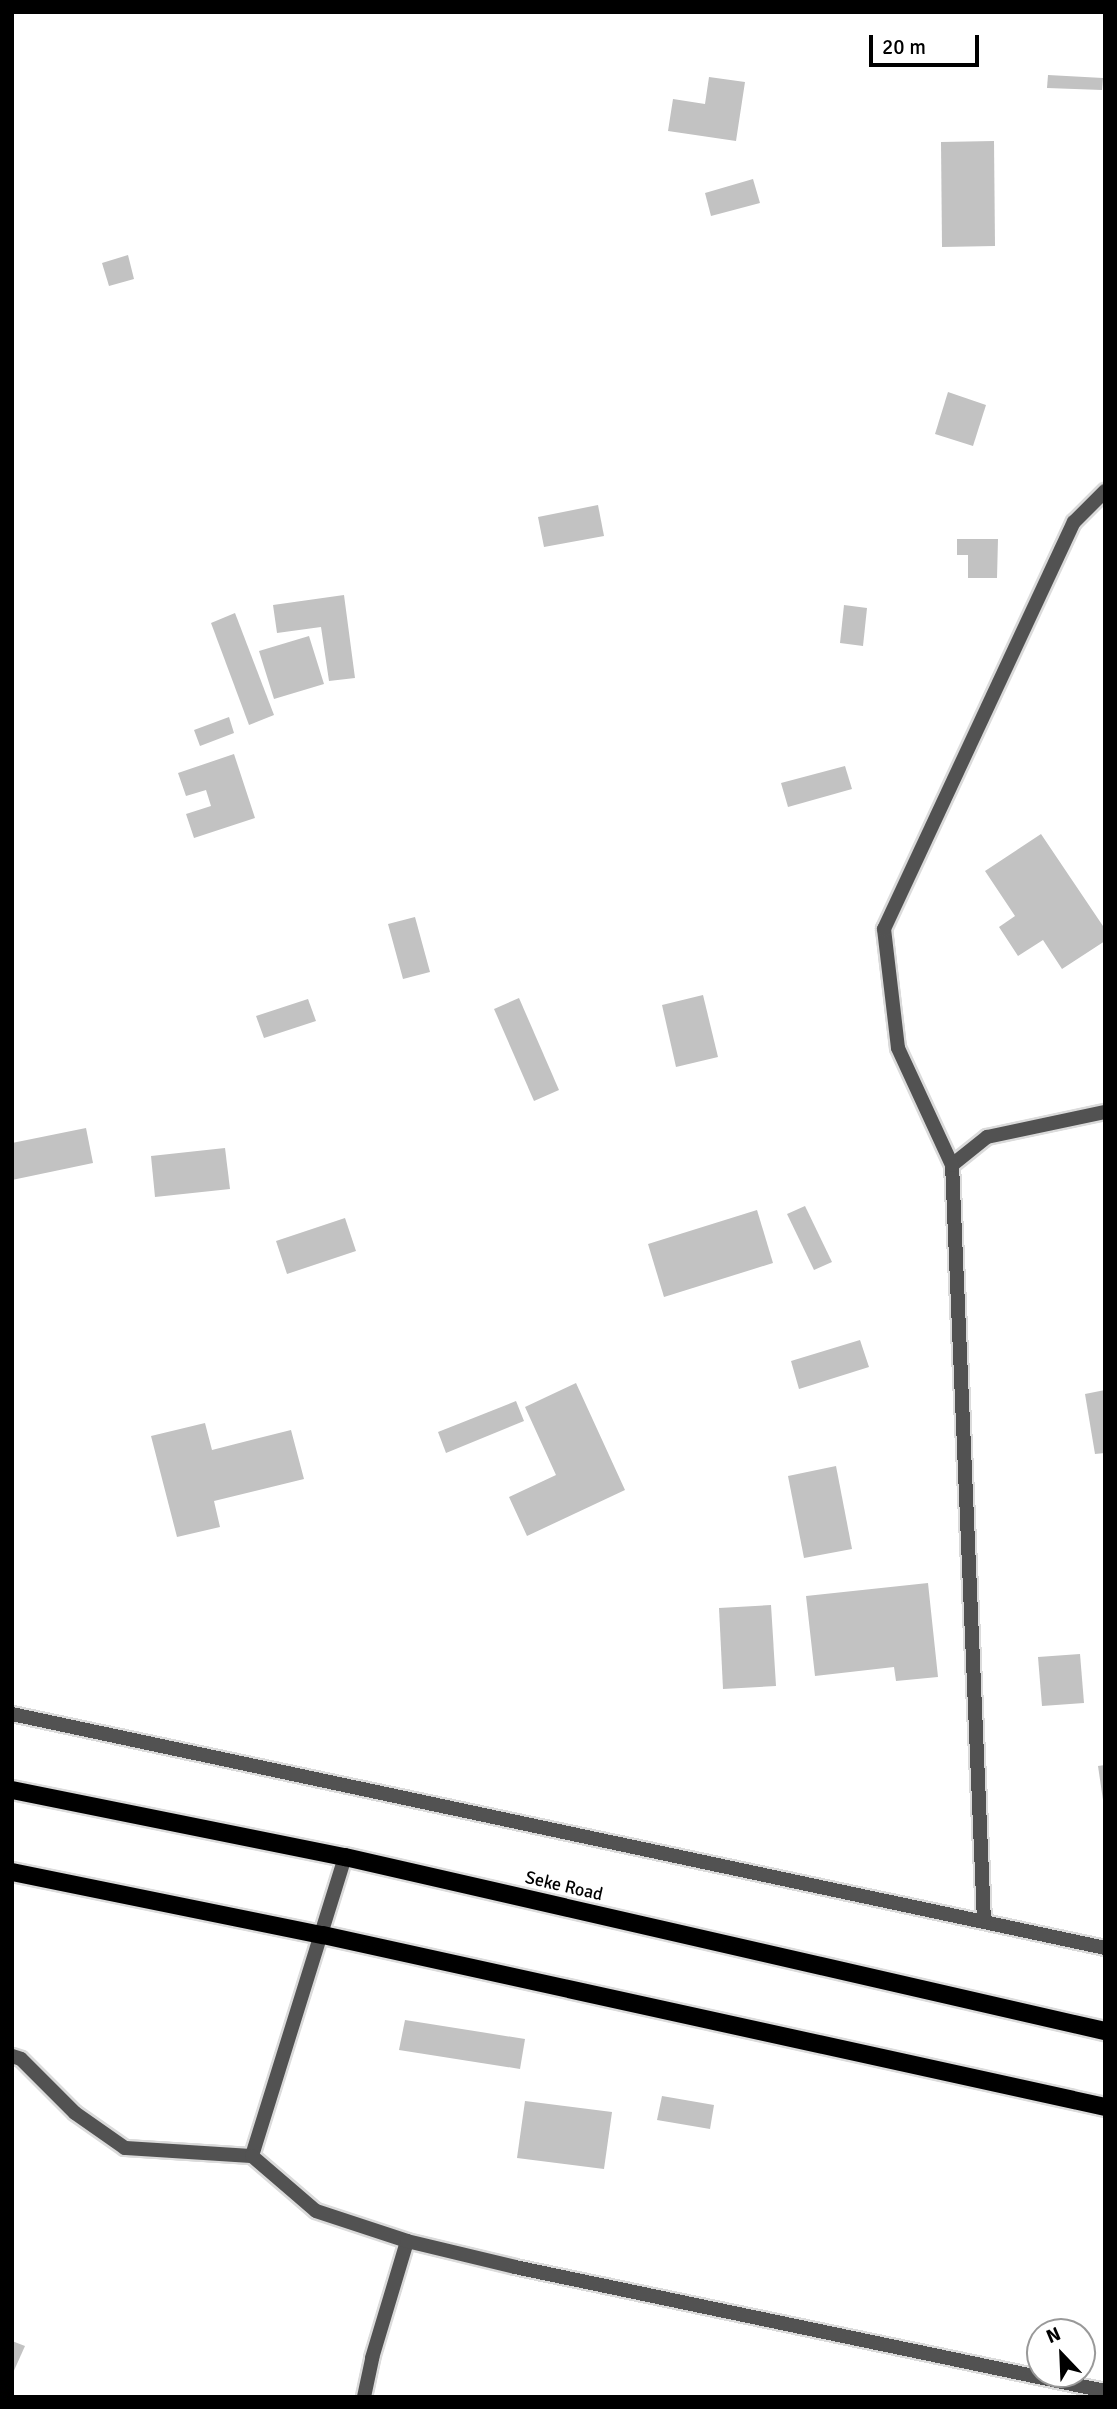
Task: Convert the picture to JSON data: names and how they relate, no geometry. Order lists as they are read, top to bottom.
{
  "streets": {
    "main road": ["Seke Road"]
  },
  "scale_bar": "20 m",
  "north": "top left"
}
